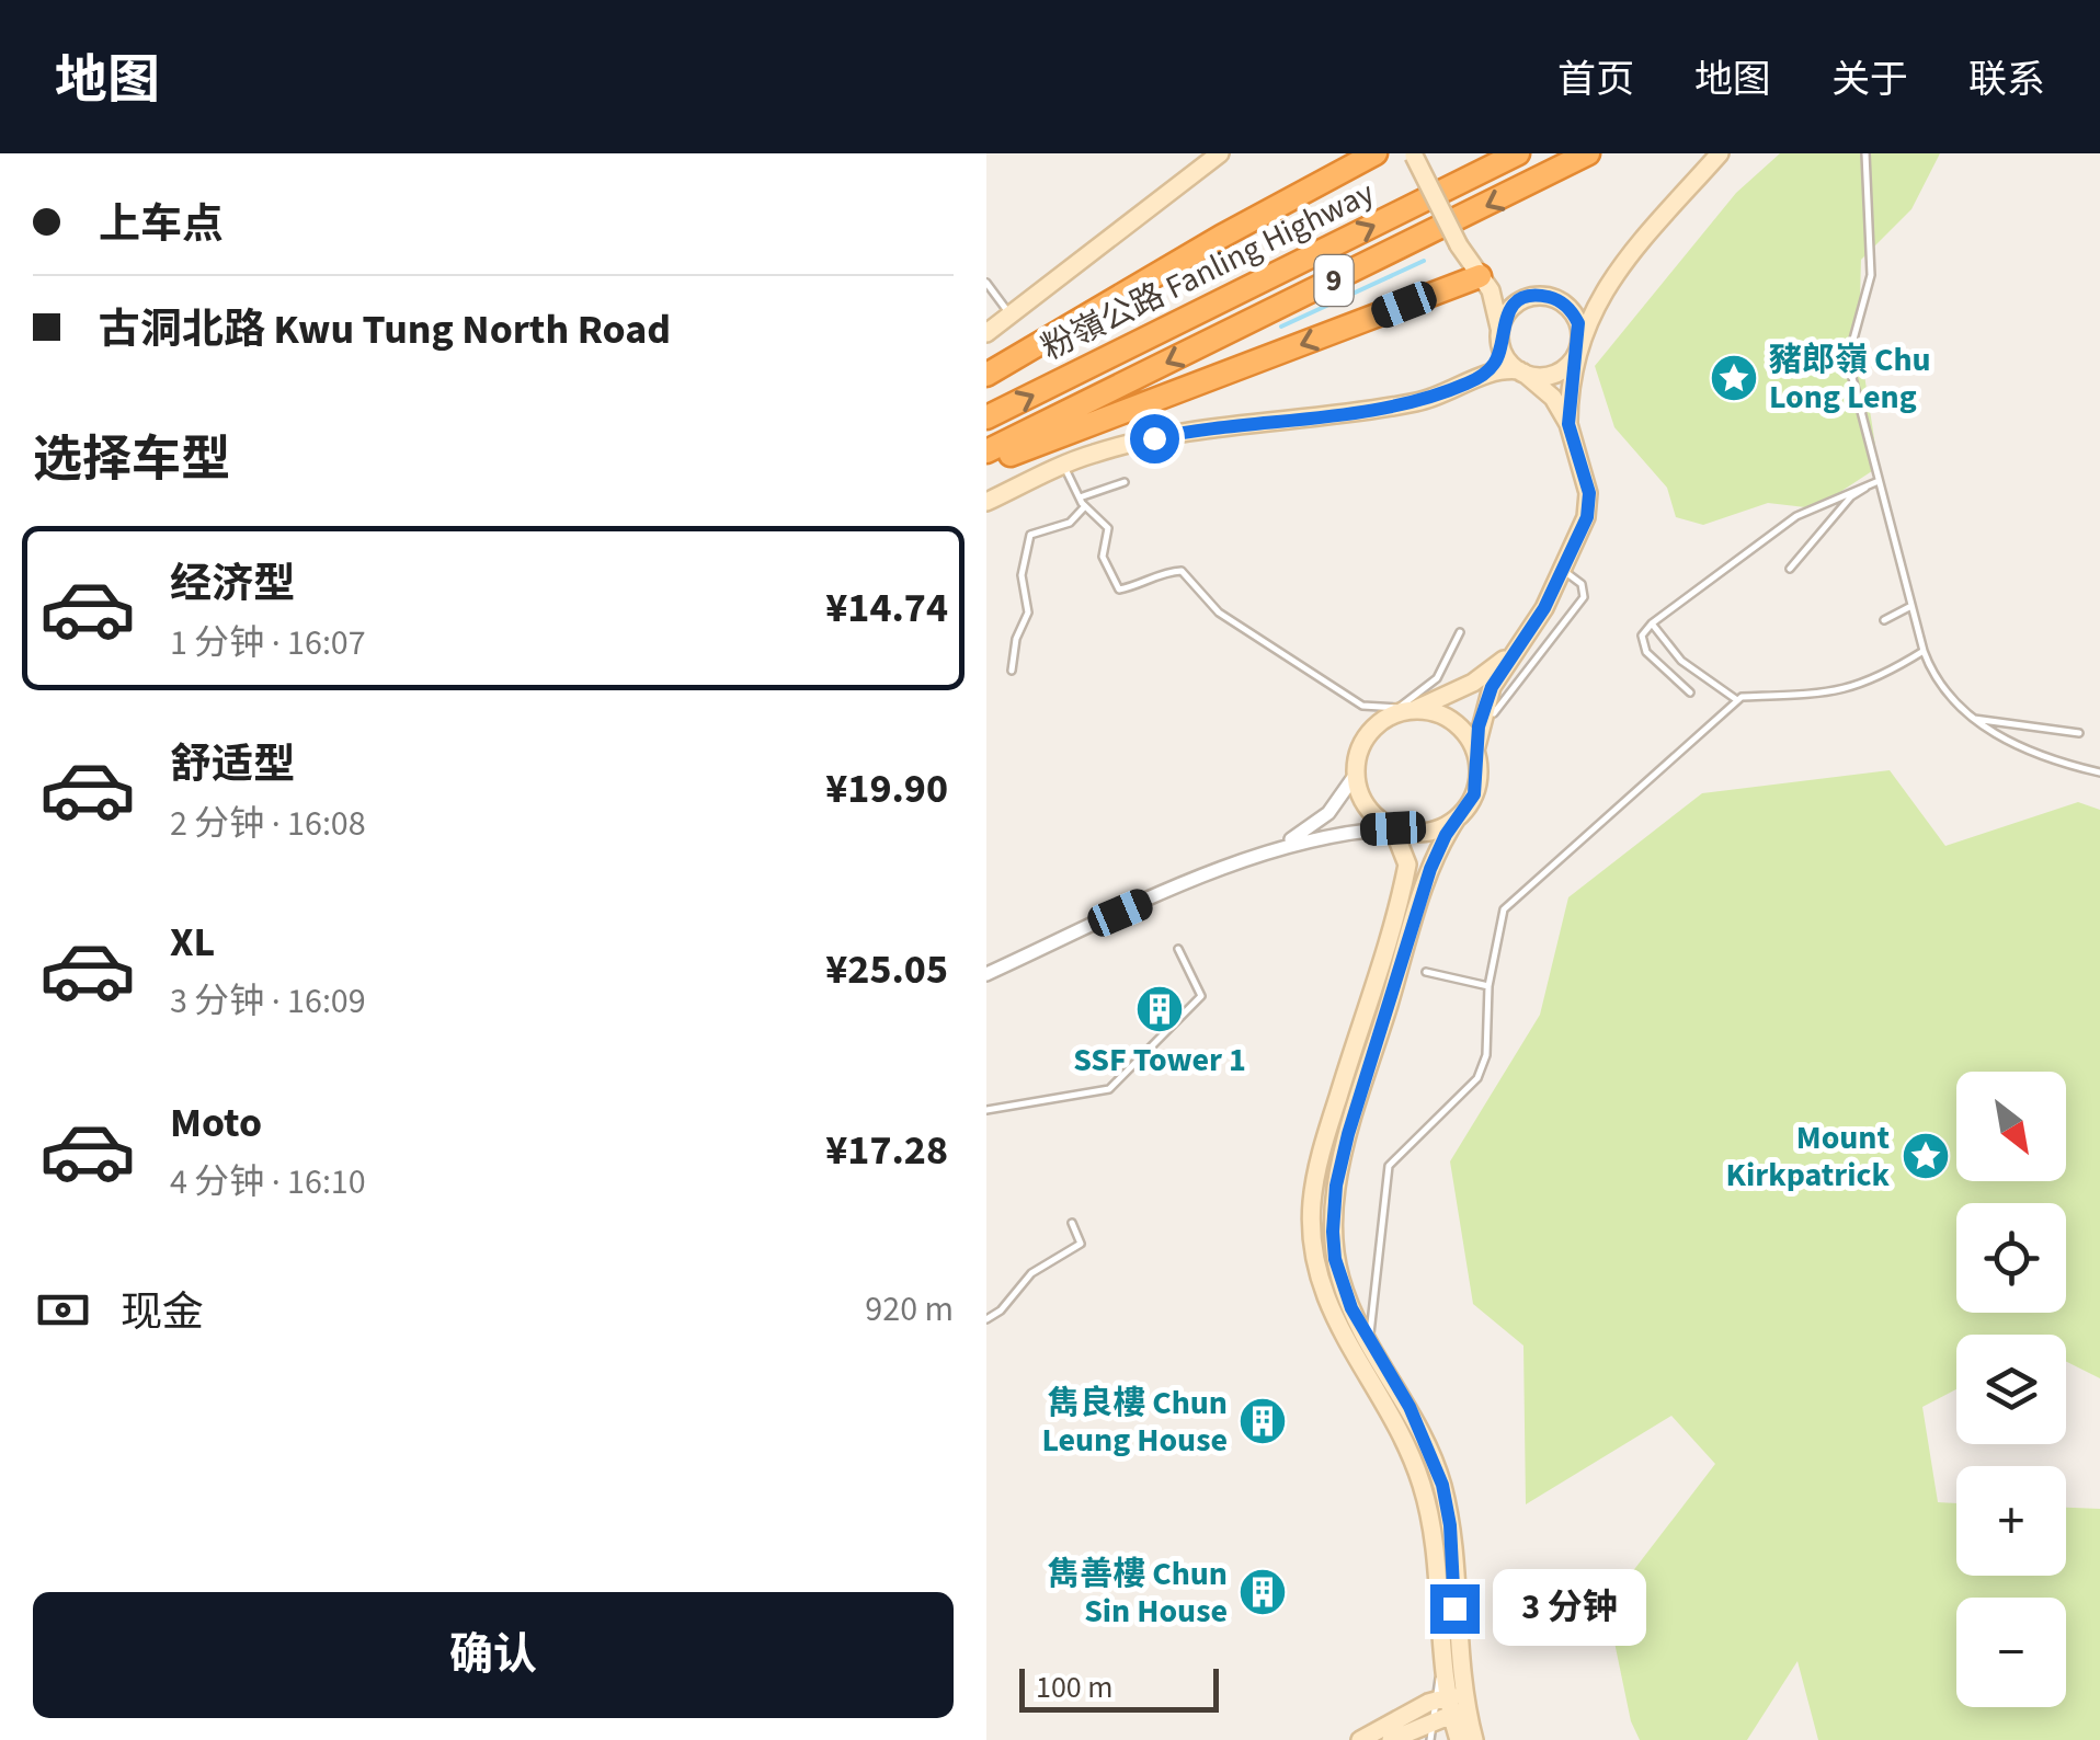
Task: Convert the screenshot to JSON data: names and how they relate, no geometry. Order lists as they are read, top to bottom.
{
  "streets": {
    "highway": ["粉嶺公路 Fanling Highway", "9"]
  },
  "places": {
    "place": ["豬郎嶺 Chu Long Leng", "Mount Kirkpatrick"],
    "building": ["SSF Tower 1", "雋良樓 Chun Leung House", "雋善樓 Chun Sin House"]
  },
  "scale_bar": "100 m",
  "north": "bottom right",
  "page": {
    "header": "地图",
    "nav": [
      "首页",
      "地图",
      "关于",
      "联系"
    ],
    "banner": ["上车点", "古洞北路 Kwu Tung North Road"],
    "heading": "选择车型",
    "list": [
      {
        "name": "经济型",
        "note": "1 分钟 · 16:07",
        "value": "¥14.74"
      },
      {
        "name": "舒适型",
        "note": "2 分钟 · 16:08",
        "value": "¥19.90"
      },
      {
        "name": "XL",
        "note": "3 分钟 · 16:09",
        "value": "¥25.05"
      },
      {
        "name": "Moto",
        "note": "4 分钟 · 16:10",
        "value": "¥17.28"
      }
    ],
    "map_buttons": ["+", "−"],
    "pay": ["现金", "920 m"],
    "bubble": "3 分钟",
    "buttons": "确认",
    "scale": "100 m"
  }
}
